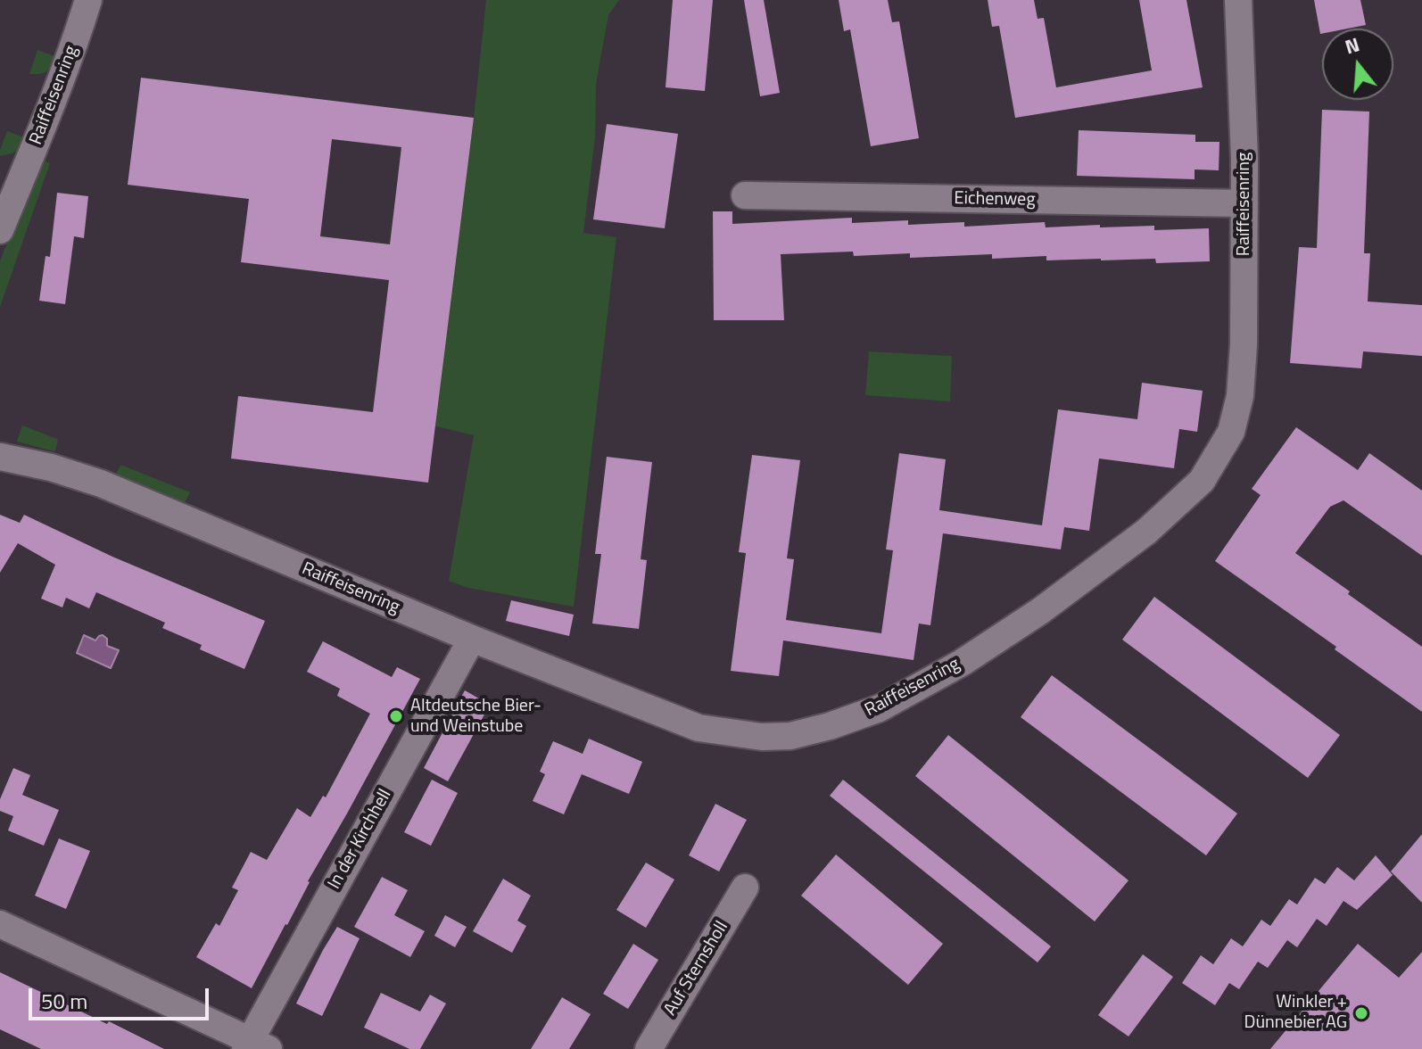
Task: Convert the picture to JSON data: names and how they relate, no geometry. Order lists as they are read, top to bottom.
{
  "streets": {
    "street": [
      "Raiffeisenring",
      "Eichenweg",
      "In der Kirchhell",
      "Auf Sternsholl"
    ]
  },
  "crossings": [
    ["Raiffeisenring", "Eichenweg"],
    ["Raiffeisenring", "In der Kirchhell"]
  ],
  "places": ["Altdeutsche Bier- und Weinstube", "Winkler + Dünnebier AG"],
  "scale_bar": "50 m",
  "north": "top"
}
